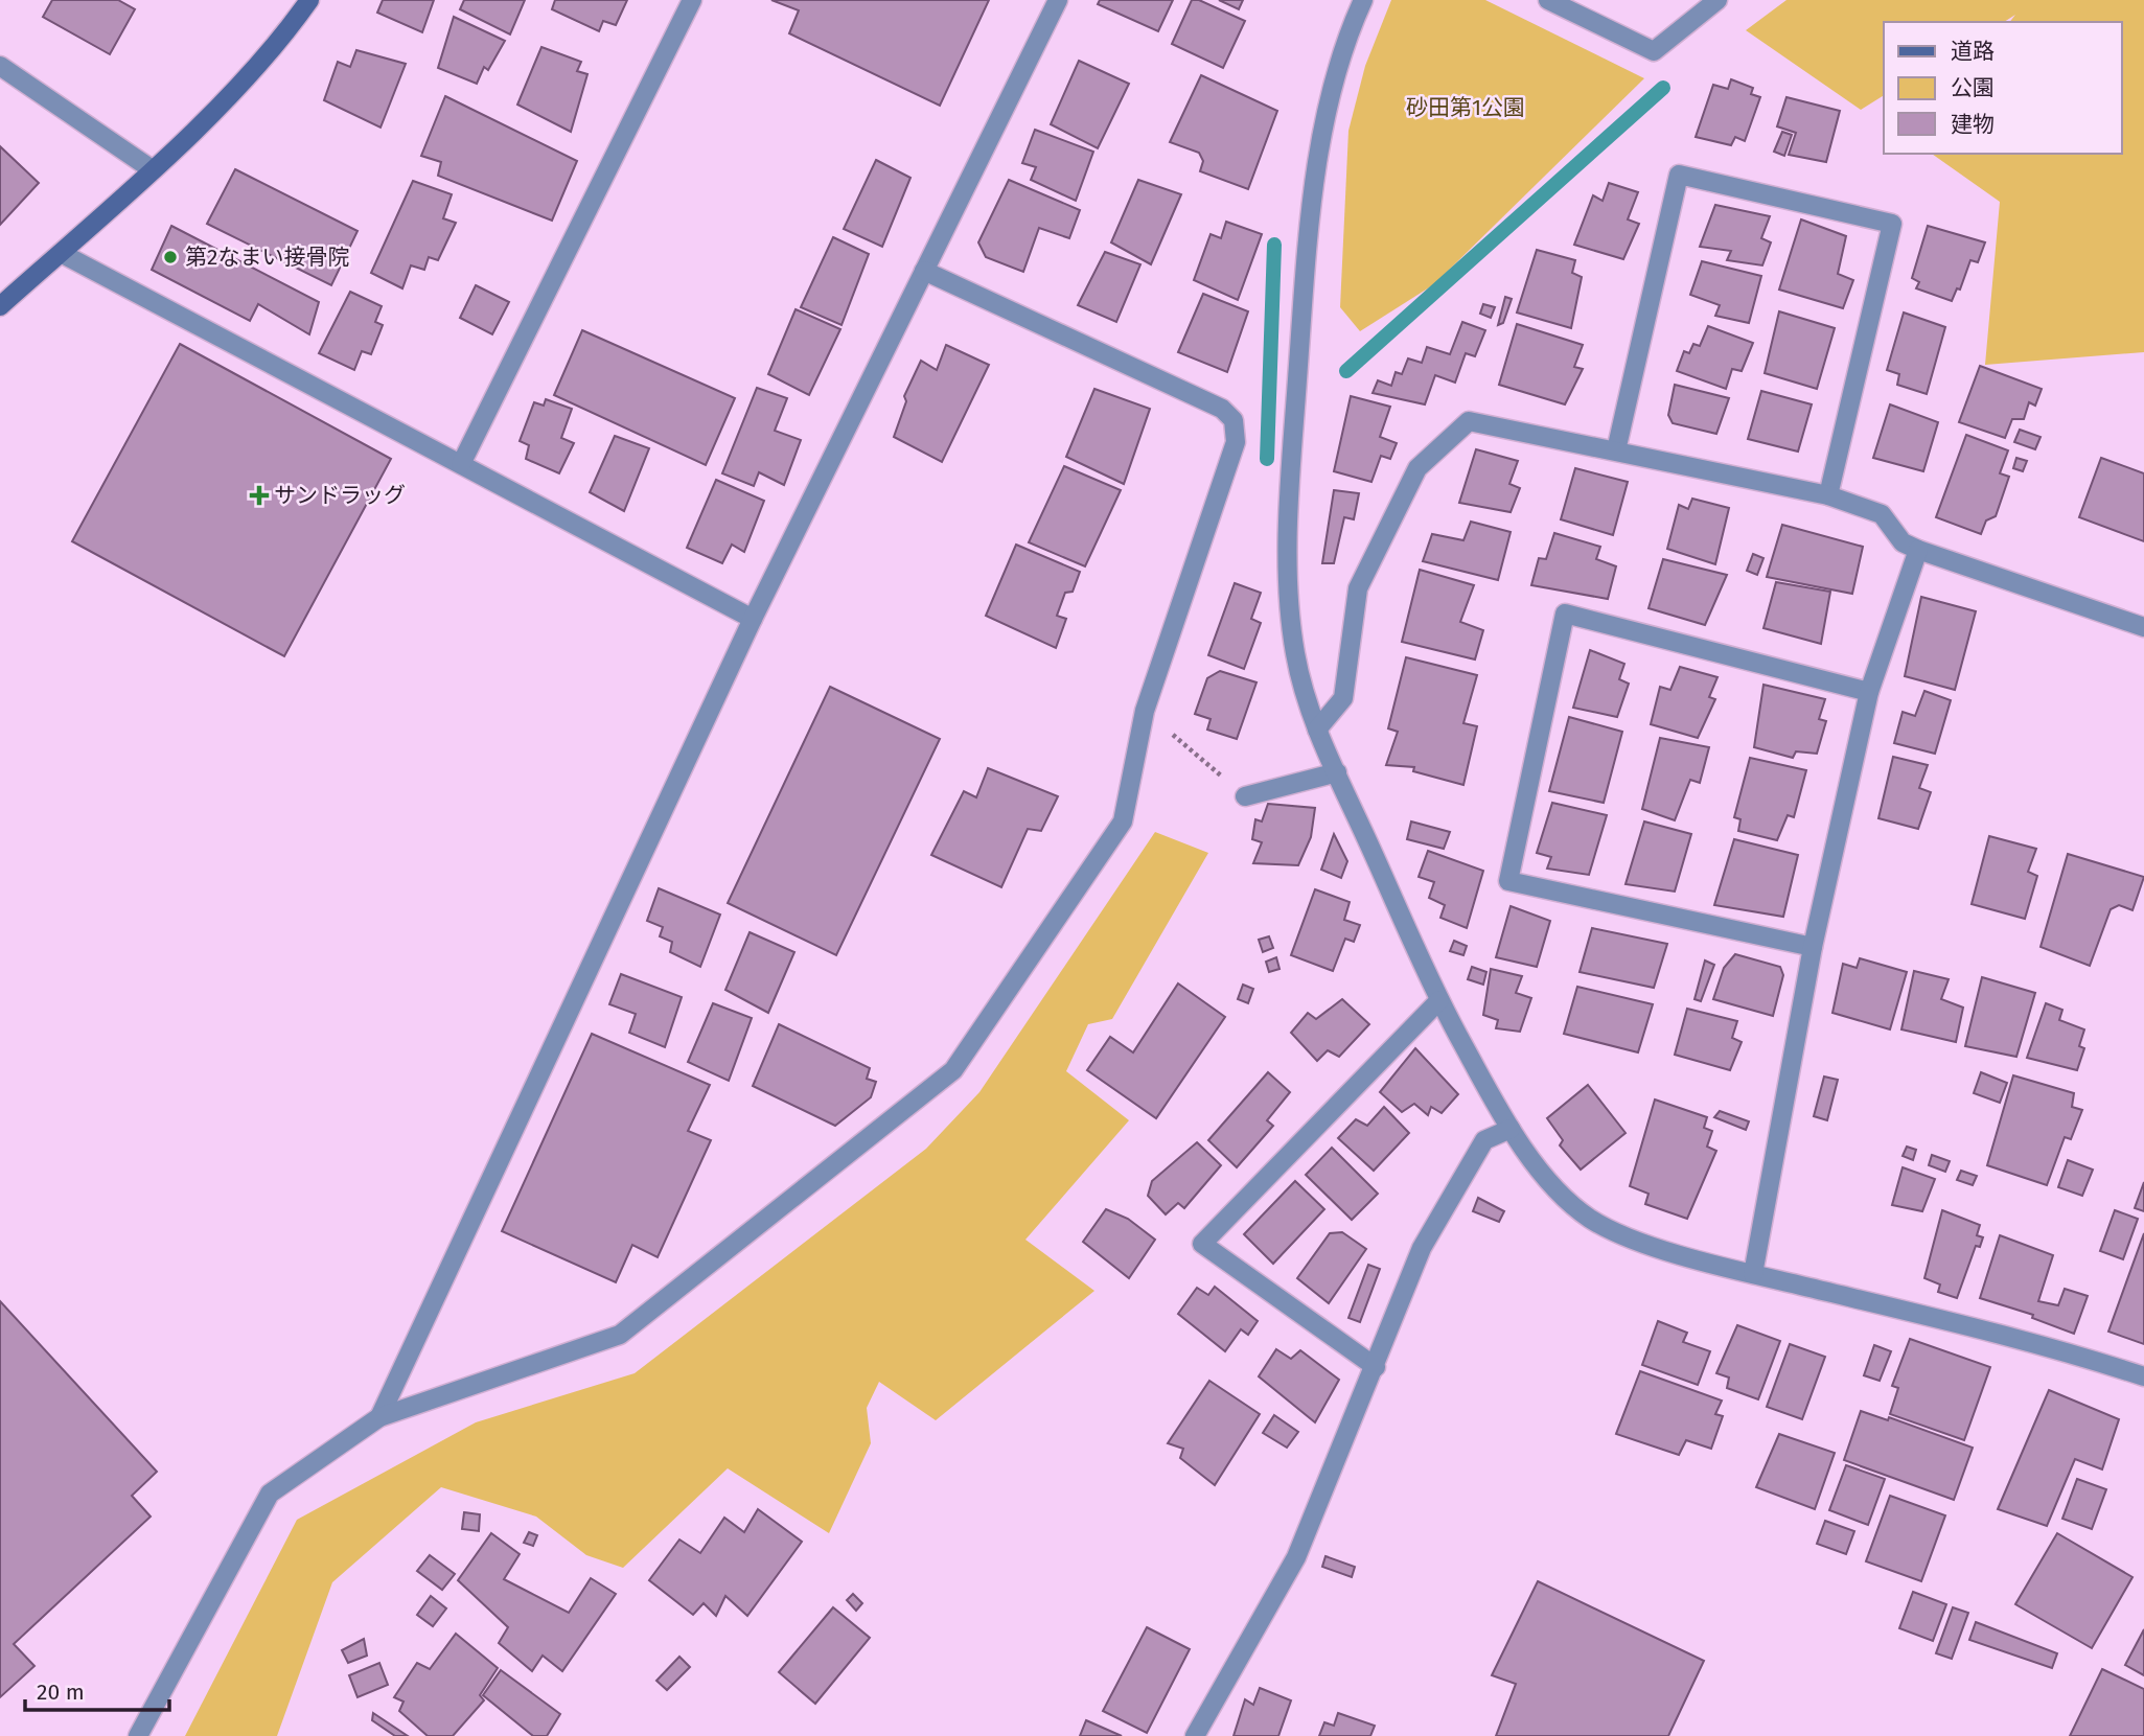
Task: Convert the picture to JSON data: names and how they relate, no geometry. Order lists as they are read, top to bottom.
{
  "parks": ["砂田第1公園"],
  "places": {
    "other": ["第2なまい接骨院"],
    "health": ["サンドラッグ"]
  },
  "legend": ["道路", "公園", "建物"],
  "scale_bar": "20 m"
}
